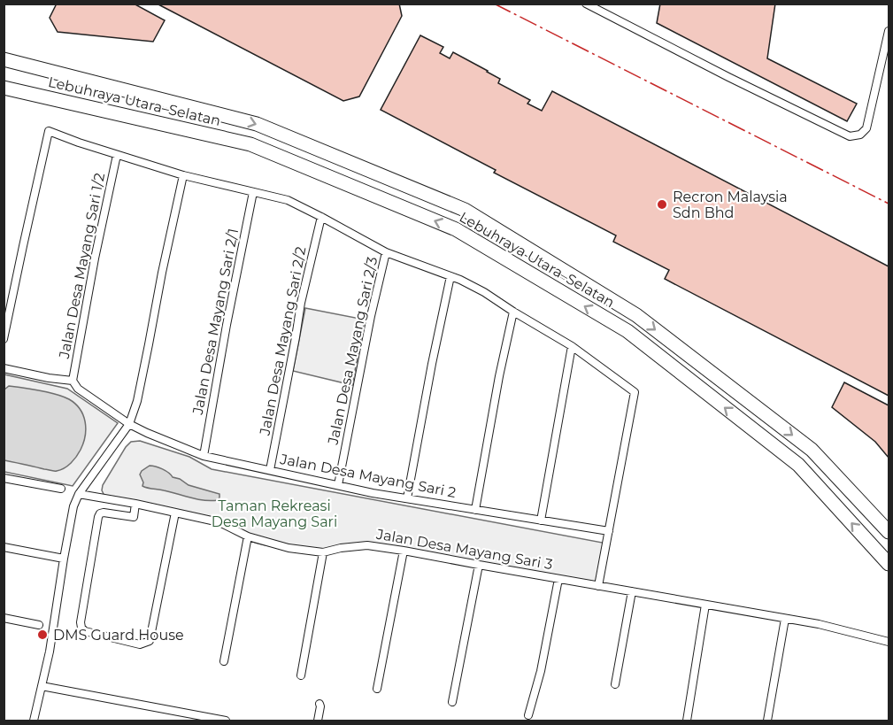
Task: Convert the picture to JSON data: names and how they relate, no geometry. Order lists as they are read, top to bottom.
{
  "streets": {
    "highway": ["Lebuhraya Utara–Selatan"],
    "street": [
      "Jalan Desa Mayang Sari 1/2",
      "Jalan Desa Mayang Sari 2/1",
      "Jalan Desa Mayang Sari 2/2",
      "Jalan Desa Mayang Sari 2/3",
      "Jalan Desa Mayang Sari 2",
      "Jalan Desa Mayang Sari 3"
    ]
  },
  "crossings": [
    ["Jalan Desa Mayang Sari 1/2", "Jalan Desa Mayang Sari 2"],
    ["Jalan Desa Mayang Sari 2/1", "Jalan Desa Mayang Sari 2"],
    ["Jalan Desa Mayang Sari 2/2", "Jalan Desa Mayang Sari 2"],
    ["Jalan Desa Mayang Sari 2/3", "Jalan Desa Mayang Sari 2"]
  ],
  "parks": ["Taman Rekreasi Desa Mayang Sari"],
  "places": ["Recron Malaysia Sdn Bhd", "DMS Guard House"]
}
